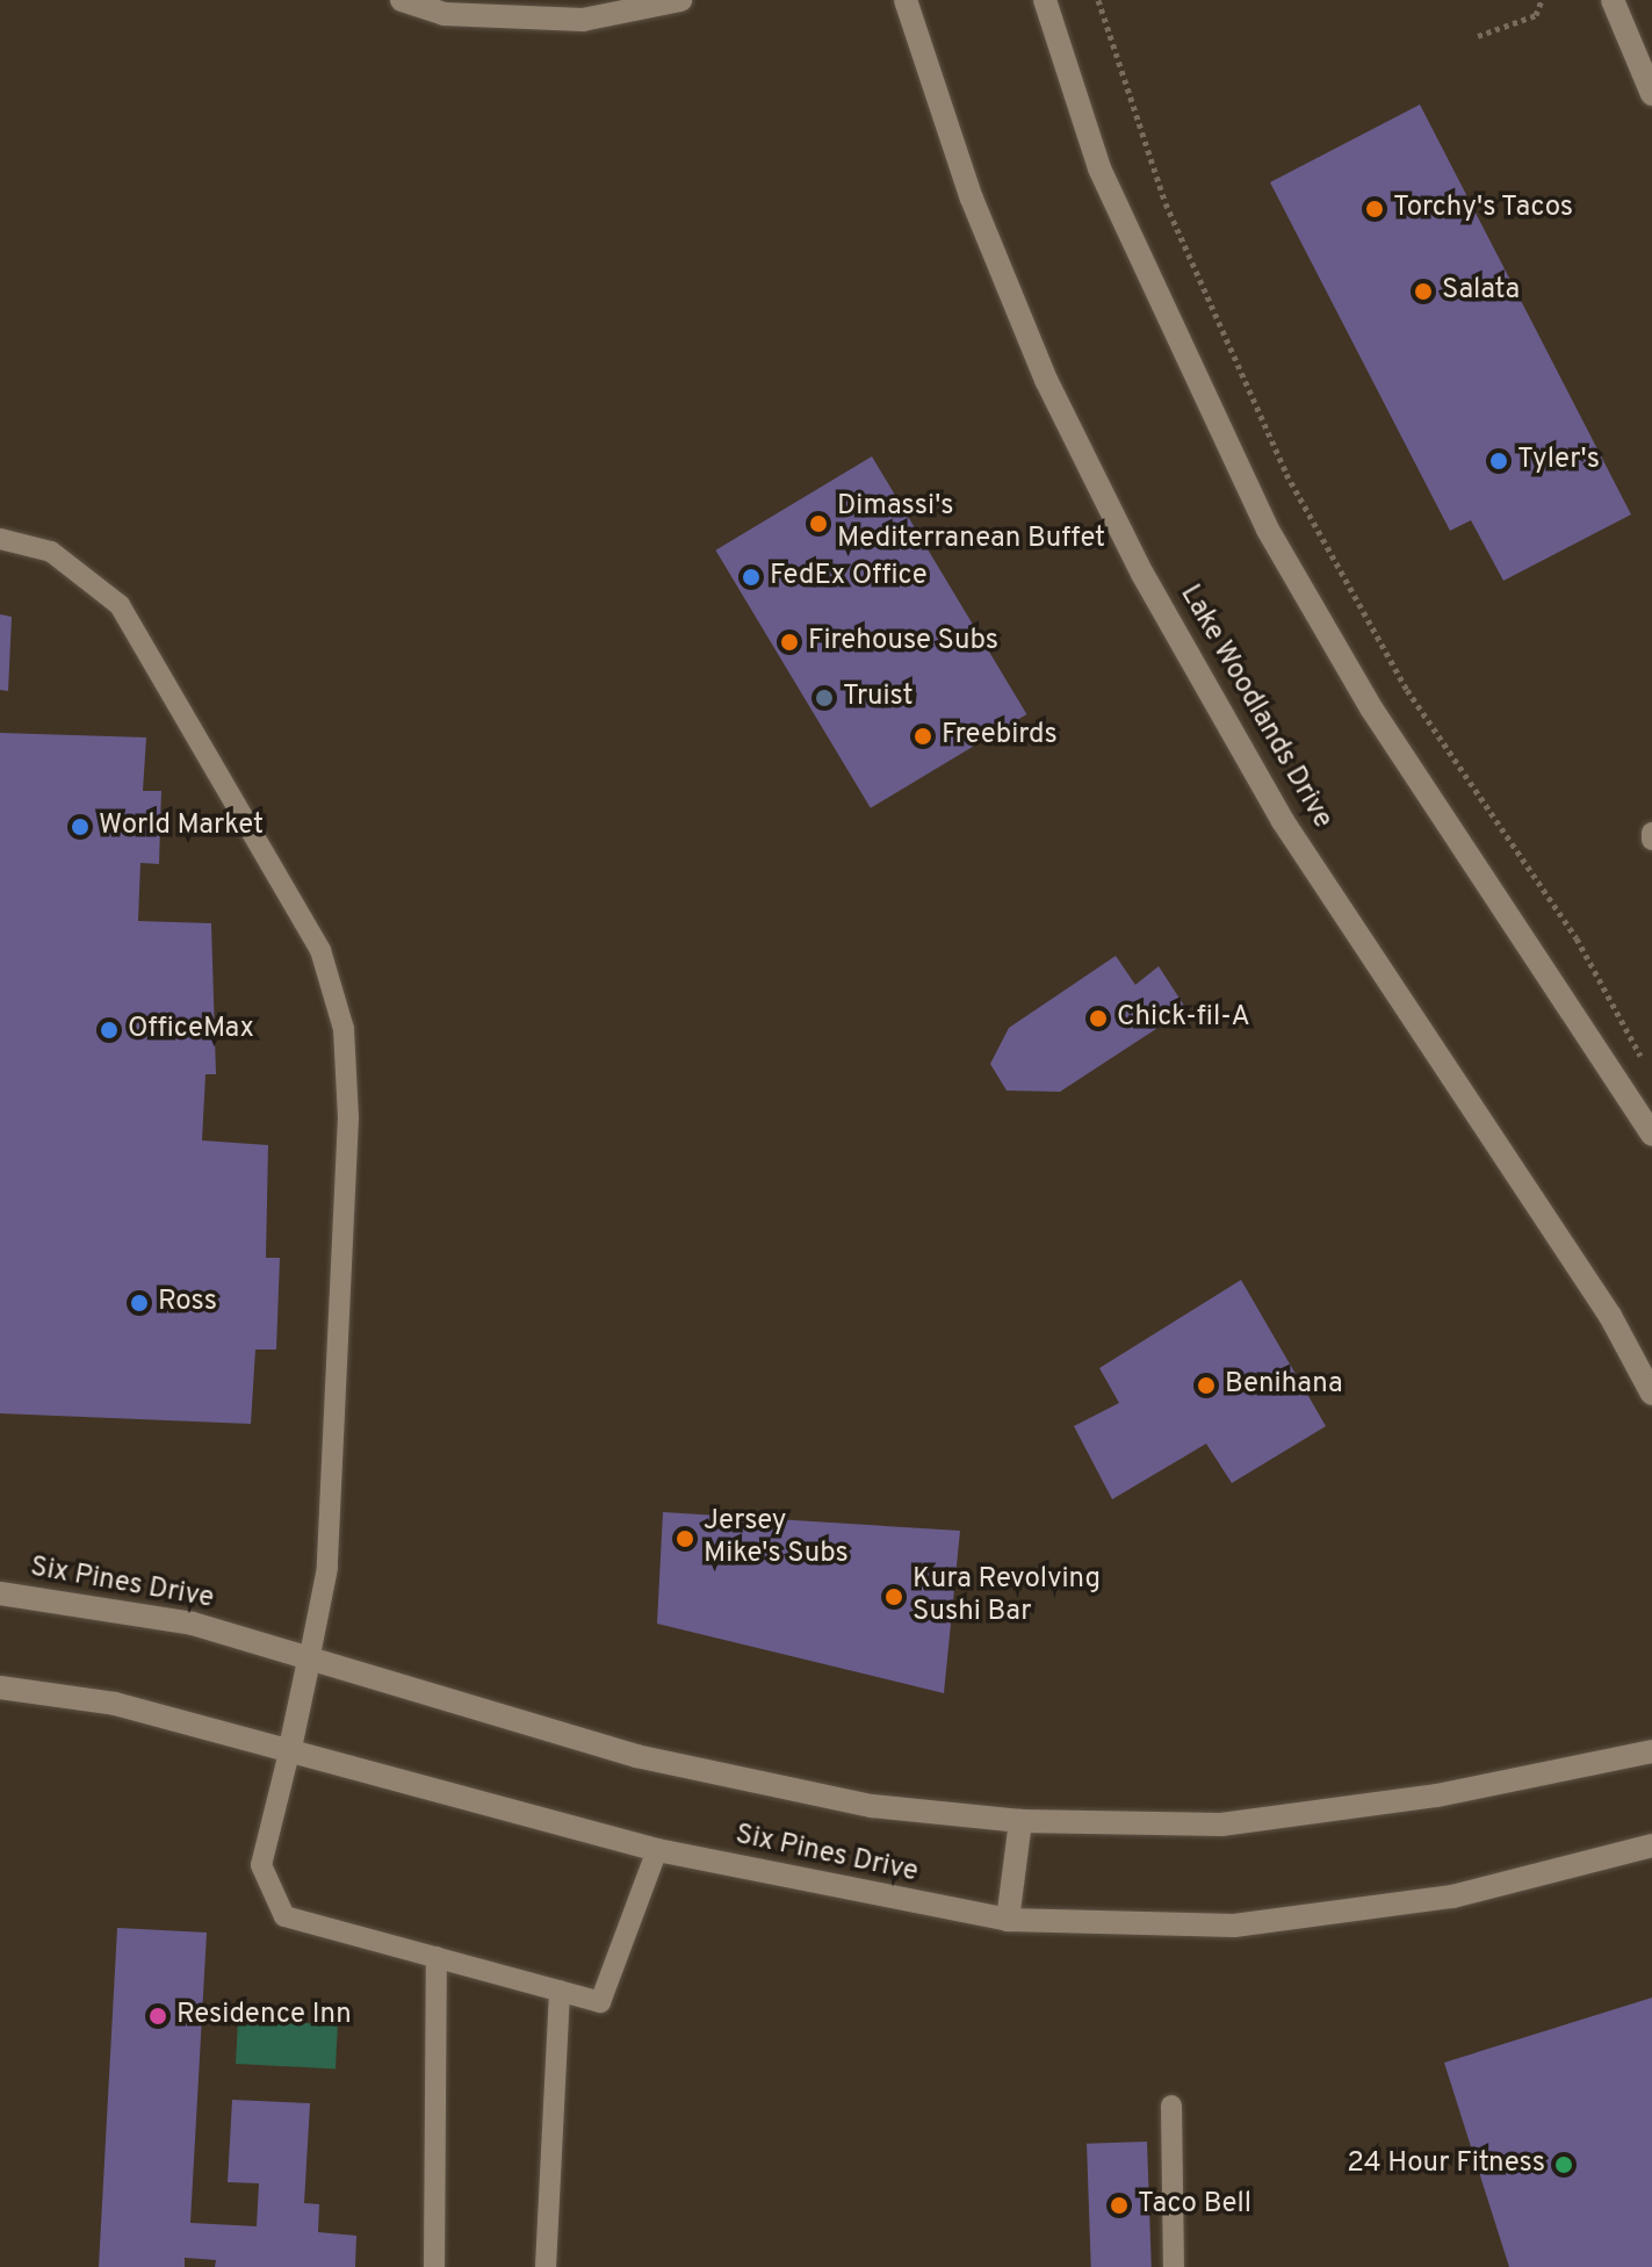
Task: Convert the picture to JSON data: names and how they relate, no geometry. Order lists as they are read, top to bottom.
{
  "streets": {
    "street": ["Lake Woodlands Drive", "Six Pines Drive"]
  },
  "places": [
    "Torchy's Tacos",
    "Salata",
    "Tyler's",
    "Dimassi's Mediterranean Buffet",
    "FedEx Office",
    "Firehouse Subs",
    "Truist",
    "Freebirds",
    "World Market",
    "Chick-fil-A",
    "OfficeMax",
    "Ross",
    "Benihana",
    "Jersey Mike's Subs",
    "Kura Revolving Sushi Bar",
    "Residence Inn",
    "24 Hour Fitness",
    "Taco Bell"
  ]
}
